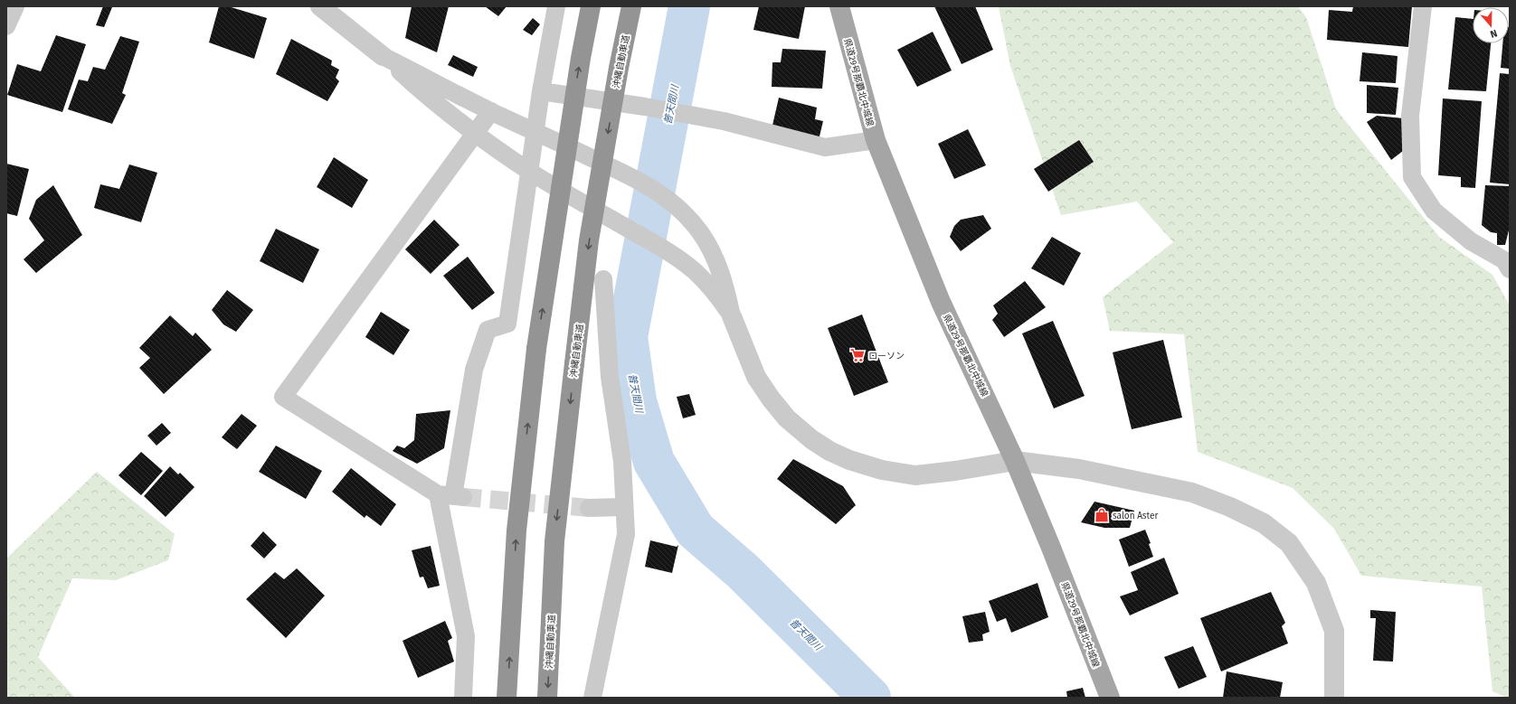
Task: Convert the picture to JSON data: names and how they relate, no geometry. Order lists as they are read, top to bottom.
{
  "streets": {
    "highway": ["沖縄自動車道"],
    "main road": ["県道29号那覇北中城線"]
  },
  "water": ["普天間川"],
  "places": {
    "supermarket": ["ローソン"],
    "shop": ["salon Aster"]
  },
  "north": "bottom"
}
